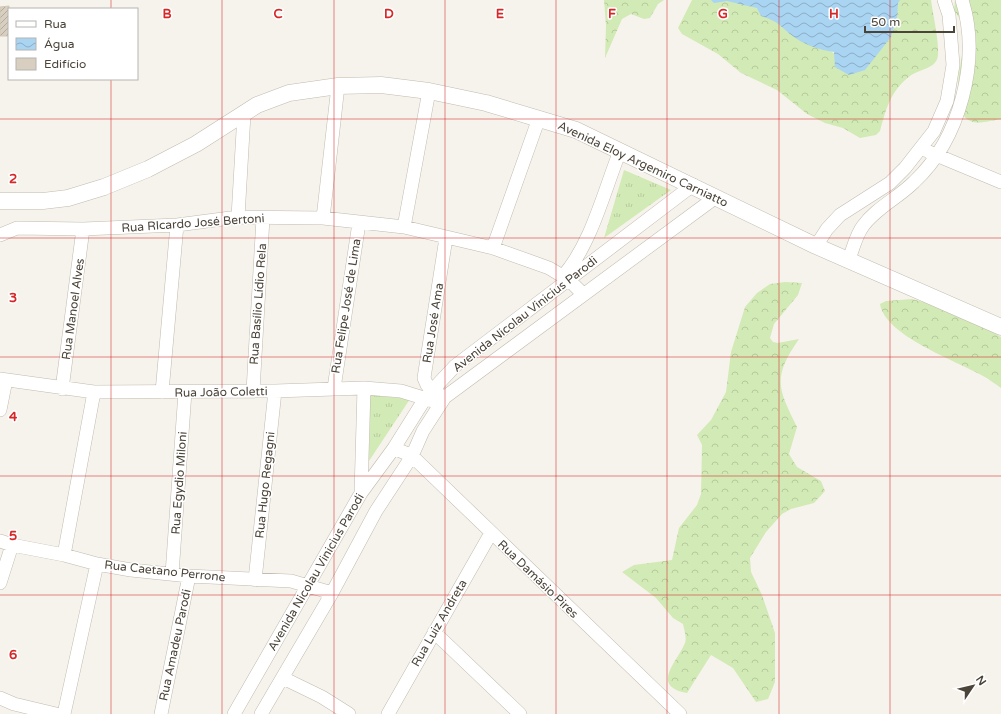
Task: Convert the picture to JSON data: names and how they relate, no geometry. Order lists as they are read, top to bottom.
{
  "streets": {
    "street": [
      "Avenida Eloy Argemiro Carniatto",
      "Rua RIcardo José Bertoni",
      "Rua Basílio Lídio Rela",
      "Rua Felipe José de Lima",
      "Rua Manoel Alves",
      "Avenida Nicolau Vinicius Parodi",
      "Rua José Ama",
      "Rua João Coletti",
      "Rua Egydio Miloni",
      "Rua Hugo Regagni",
      "Rua Caetano Perrone",
      "Rua Damásio Pires",
      "Rua Luiz Andreta",
      "Rua Amadeu Parodi"
    ]
  },
  "crossings": [
    ["Avenida Eloy Argemiro Carniatto", "Avenida Nicolau Vinicius Parodi"],
    ["Rua RIcardo José Bertoni", "Rua Basílio Lídio Rela"],
    ["Rua RIcardo José Bertoni", "Rua Felipe José de Lima"],
    ["Rua RIcardo José Bertoni", "Rua Manoel Alves"],
    ["Rua RIcardo José Bertoni", "Avenida Nicolau Vinicius Parodi"],
    ["Rua RIcardo José Bertoni", "Rua José Ama"],
    ["Rua Basílio Lídio Rela", "Rua João Coletti"],
    ["Rua Felipe José de Lima", "Rua João Coletti"],
    ["Rua Manoel Alves", "Rua João Coletti"],
    ["Avenida Nicolau Vinicius Parodi", "Rua José Ama"],
    ["Avenida Nicolau Vinicius Parodi", "Rua João Coletti"],
    ["Avenida Nicolau Vinicius Parodi", "Rua Caetano Perrone"],
    ["Avenida Nicolau Vinicius Parodi", "Rua Damásio Pires"],
    ["Rua José Ama", "Rua João Coletti"],
    ["Rua João Coletti", "Rua Egydio Miloni"],
    ["Rua João Coletti", "Rua Hugo Regagni"],
    ["Rua Egydio Miloni", "Rua Caetano Perrone"],
    ["Rua Hugo Regagni", "Rua Caetano Perrone"],
    ["Rua Caetano Perrone", "Rua Amadeu Parodi"],
    ["Rua Damásio Pires", "Rua Luiz Andreta"]
  ],
  "legend": ["Rua", "Água", "Edifício"],
  "scale_bar": "50 m",
  "north": "top right",
  "grid": {
    "columns": [
      "B",
      "C",
      "D",
      "E",
      "F",
      "G",
      "H"
    ],
    "rows": [
      "2",
      "3",
      "4",
      "5",
      "6"
    ]
  }
}
